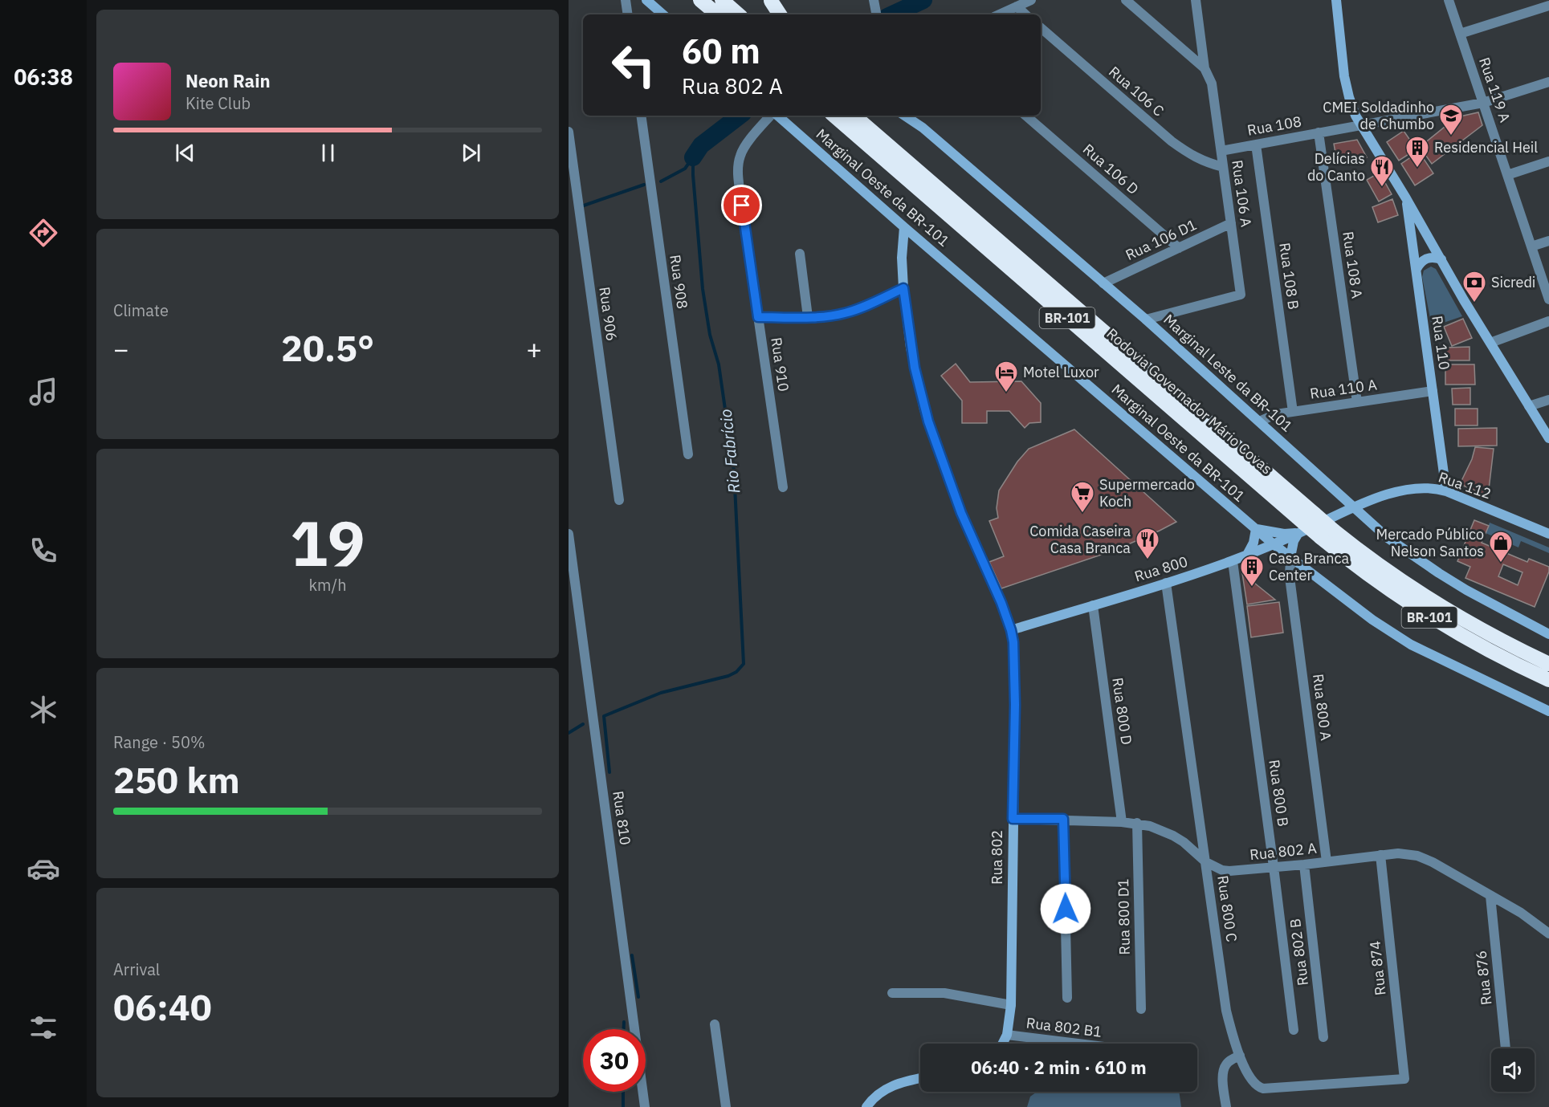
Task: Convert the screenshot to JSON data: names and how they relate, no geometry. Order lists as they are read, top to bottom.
{
  "streets": {
    "highway": ["BR-101", "Rodovia Governador Mário Covas"],
    "main road": [
      "Marginal Oeste da BR-101",
      "Rua 110",
      "Marginal Leste da BR-101",
      "Rua 112",
      "Rua 800",
      "Rua 802"
    ],
    "street": [
      "Rua 119 A",
      "Rua 106 C",
      "Rua 108",
      "Rua 106 D",
      "Rua 106 A",
      "Rua 106 D1",
      "Rua 108 A",
      "Rua 108 B",
      "Rua 908",
      "Rua 906",
      "Rua 910",
      "Rua 110 A",
      "Rua 800 A",
      "Rua 800 D",
      "Rua 800 B",
      "Rua 810",
      "Rua 802 A",
      "Rua 800 C",
      "Rua 800 D1",
      "Rua 802 B",
      "Rua 874",
      "Rua 876",
      "Rua 802 B1"
    ]
  },
  "crossings": [
    ["Rua 119 A", "Rua 108"],
    ["Rua 106 C", "Rua 106 A"],
    ["Rua 108", "Rua 106 A"],
    ["Rua 108", "Rua 108 A"],
    ["Rua 108", "Rua 108 B"],
    ["Rua 106 D", "Rua 106 D1"],
    ["Marginal Oeste da BR-101", "Rua 800"],
    ["Marginal Oeste da BR-101", "Rua 800 A"],
    ["Marginal Oeste da BR-101", "Rua 802"],
    ["Rua 106 A", "Rua 106 D1"],
    ["Rua 106 A", "Marginal Leste da BR-101"],
    ["Rua 106 D1", "Marginal Leste da BR-101"],
    ["Rua 108 A", "Rua 110 A"],
    ["Rua 108 B", "Rua 110 A"],
    ["Rua 110", "Rua 110 A"],
    ["Rua 110", "Rua 112"],
    ["Marginal Leste da BR-101", "Rua 110 A"],
    ["Marginal Leste da BR-101", "Rua 112"],
    ["Rodovia Governador Mário Covas", "Rua 112"],
    ["Rodovia Governador Mário Covas", "Rua 800"],
    ["Rua 112", "Rua 800"],
    ["Rua 800", "Rua 800 D"],
    ["Rua 800", "Rua 800 B"],
    ["Rua 800", "Rua 802"],
    ["Rua 800", "Rua 800 C"],
    ["Rua 800 A", "Rua 802 A"],
    ["Rua 800 D", "Rua 802 A"],
    ["Rua 800 B", "Rua 802 A"],
    ["Rua 802 A", "Rua 802"],
    ["Rua 802 A", "Rua 800 C"],
    ["Rua 802 A", "Rua 800 D1"],
    ["Rua 802 A", "Rua 802 B"],
    ["Rua 802 A", "Rua 874"],
    ["Rua 802 A", "Rua 876"],
    ["Rua 802", "Rua 802 B1"],
    ["Rua 800 C", "Rua 874"]
  ],
  "water": ["Rio Fabrício"],
  "places": {
    "school or university": ["CMEI Soldadinho de Chumbo"],
    "building": ["Residencial Heil", "Casa Branca Center"],
    "restaurant": ["Delícias do Canto", "Comida Caseira Casa Branca"],
    "bank": ["Sicredi"],
    "hotel": ["Motel Luxor"],
    "supermarket": ["Supermercado Koch"],
    "shop": ["Mercado Público Nelson Santos"]
  },
  "page": {
    "tabs": "06:38",
    "turn": ["60 m", "Rua 802 A"],
    "song": ["Neon Rain", "Kite Club"],
    "tile": [
      "Climate",
      ["19", "km/h"],
      ["Range · 50%", "250 km"],
      ["Arrival", "06:40"]
    ],
    "heat": ["−", "20.5°", "+"],
    "limit": "30",
    "trip": "06:40 · 2 min · 610 m"
  }
}
